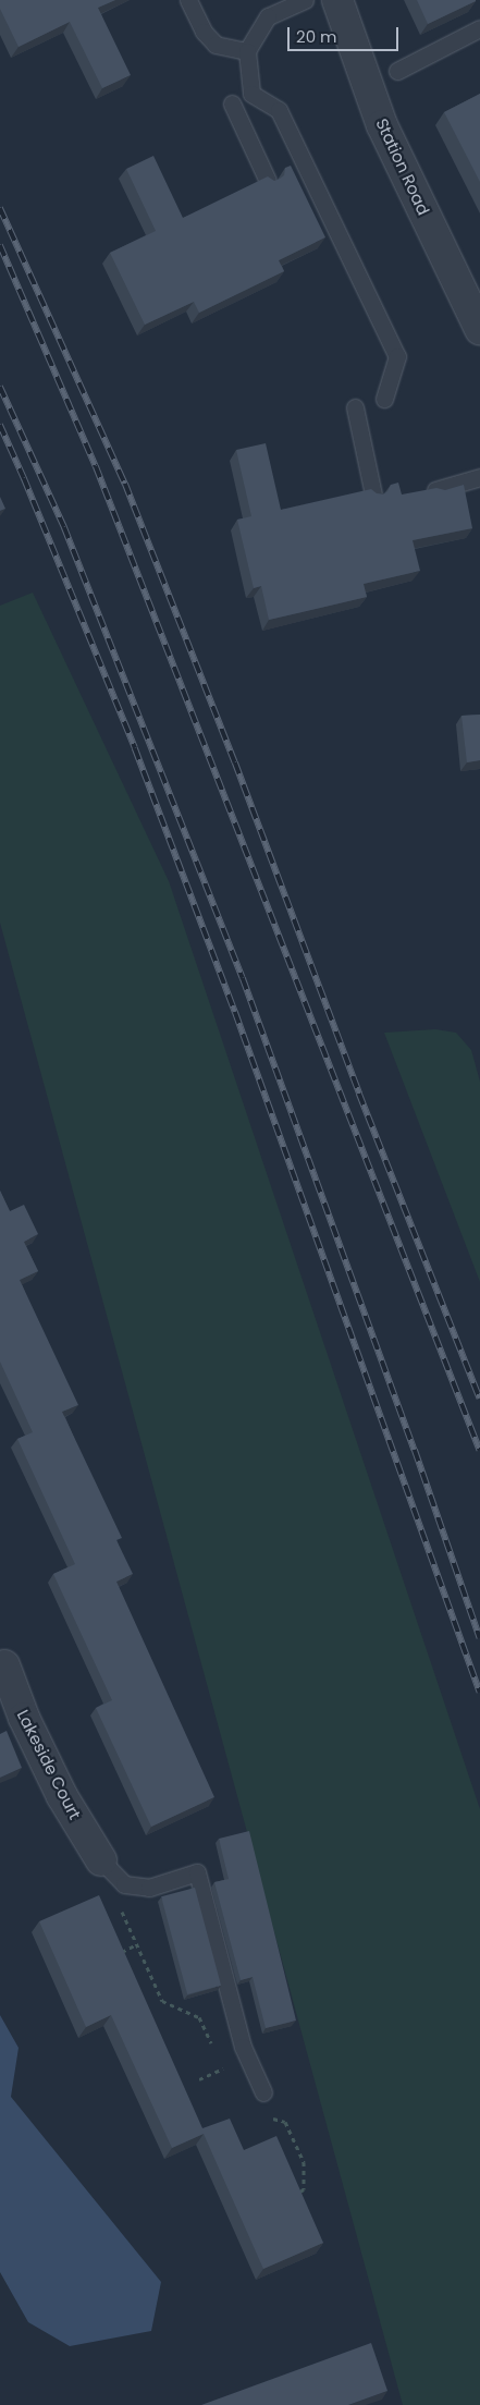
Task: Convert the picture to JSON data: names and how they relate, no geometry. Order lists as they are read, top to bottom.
{
  "streets": {
    "street": ["Station Road", "Lakeside Court"]
  },
  "scale_bar": "20 m"
}
